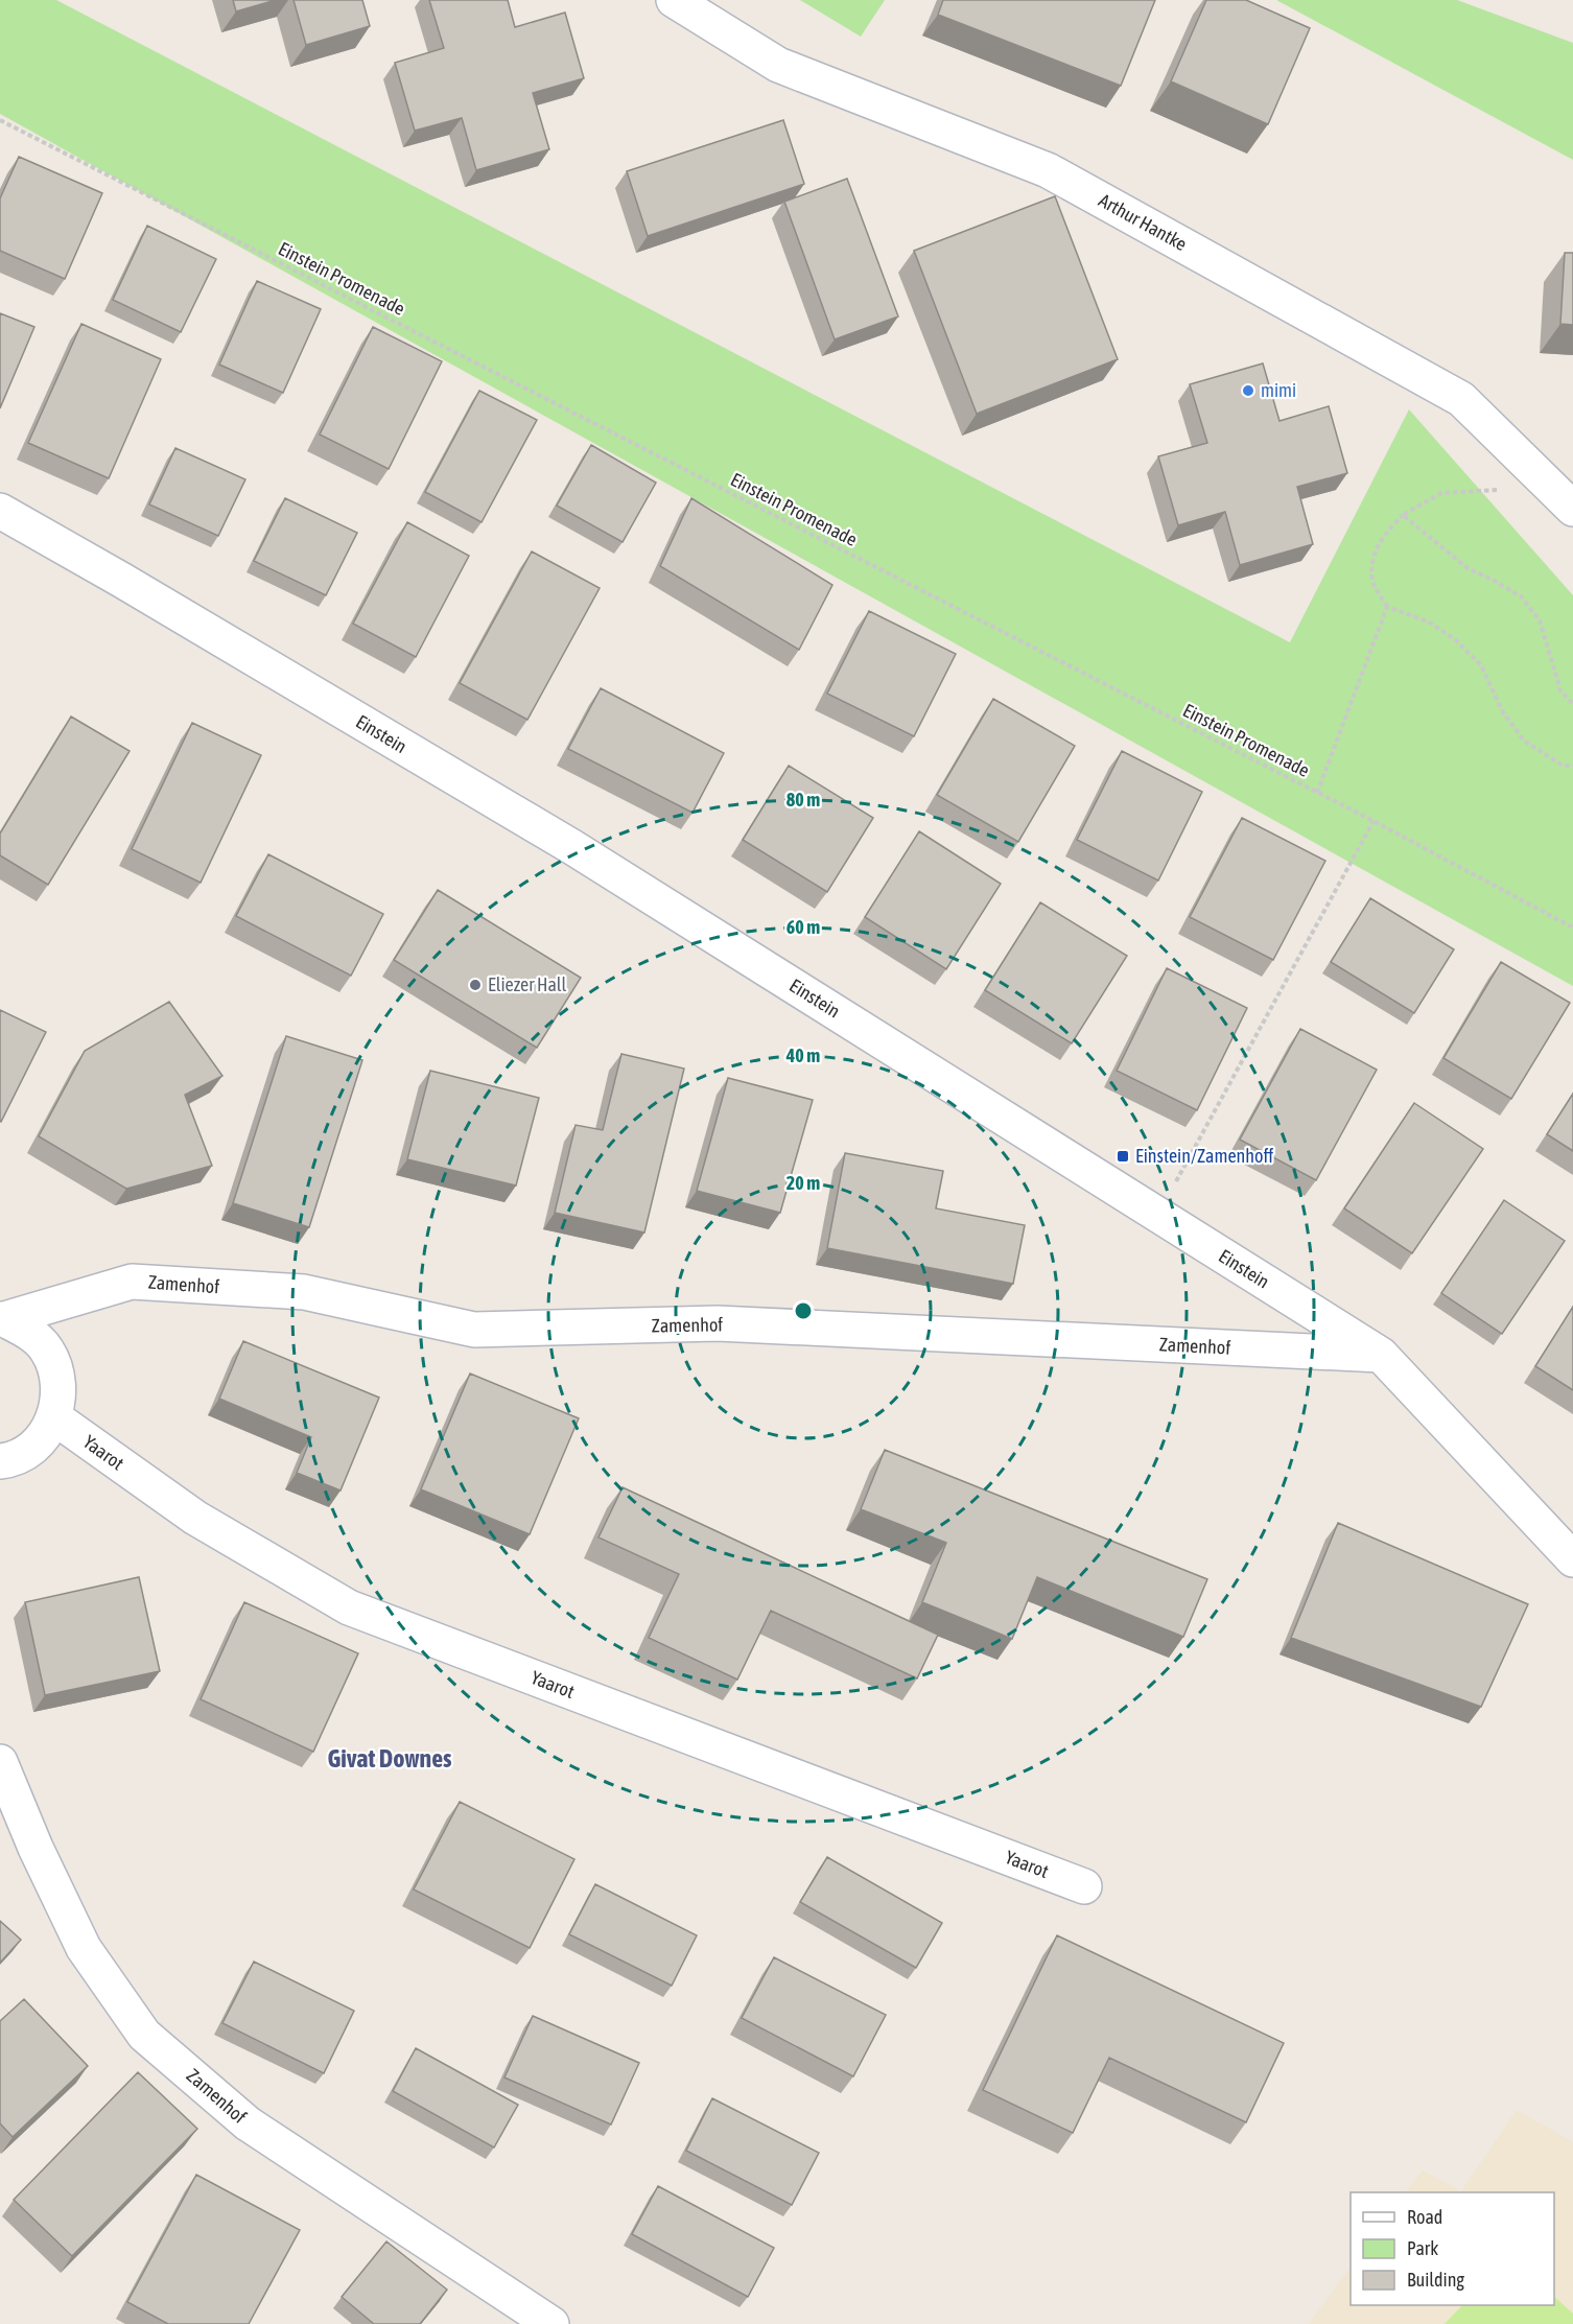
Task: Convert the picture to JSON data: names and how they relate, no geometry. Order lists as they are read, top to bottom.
{
  "streets": {
    "street": [
      "Arthur Hantke",
      "Einstein",
      "Zamenhof",
      "Yaarot"
    ],
    "path": ["Einstein Promenade"]
  },
  "crossings": [
    ["Einstein", "Zamenhof"]
  ],
  "districts": ["Givat Downes"],
  "places": {
    "other": ["mimi", "Eliezer Hall"],
    "transit": ["Einstein/Zamenhoff"]
  },
  "legend": ["Road", "Park", "Building"],
  "rings": [
    "80 m",
    "60 m",
    "40 m",
    "20 m"
  ]
}
